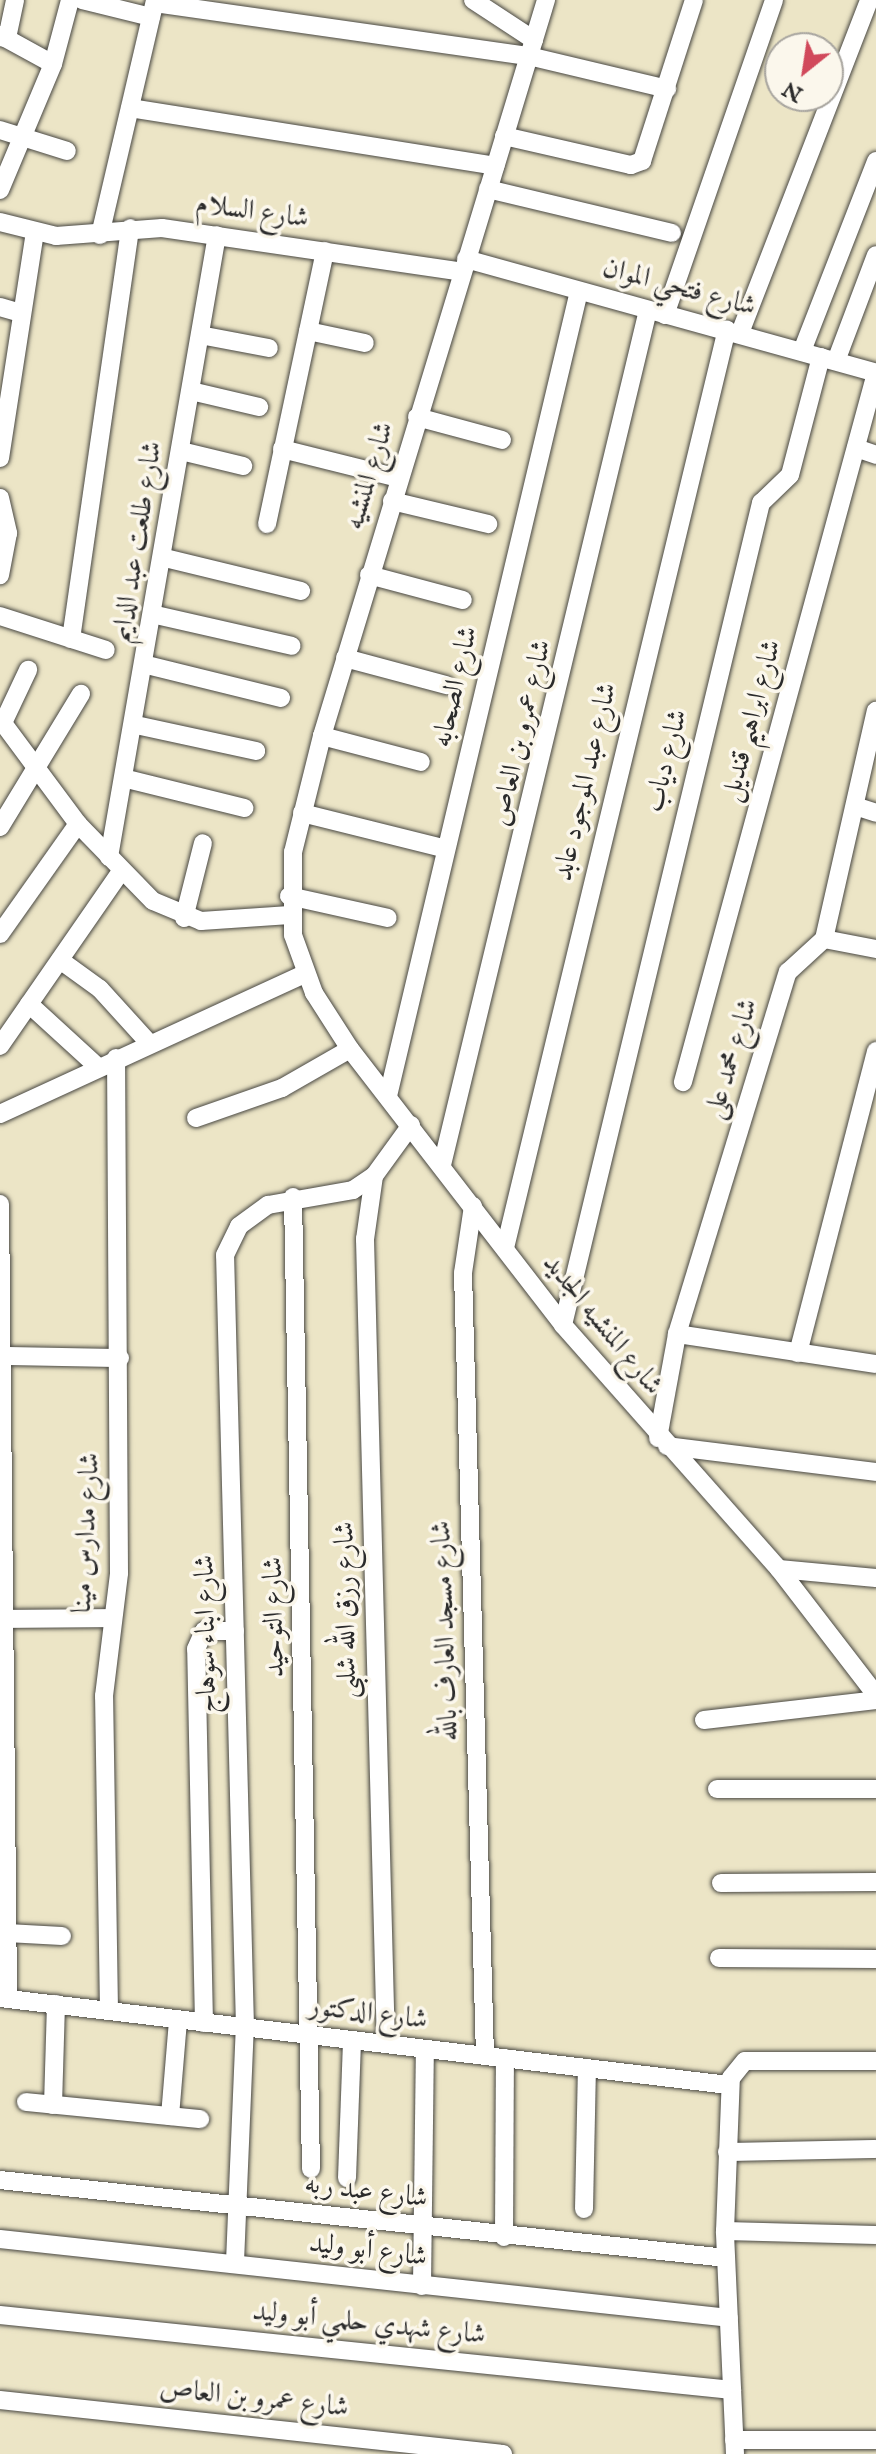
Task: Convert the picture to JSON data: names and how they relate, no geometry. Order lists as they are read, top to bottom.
{
  "streets": {
    "street": [
      "شارع السلام",
      "شارع فتحي الموان",
      "شارع المنشيه",
      "شارع طلعت عبد الدايم",
      "شارع الصحابه",
      "شارع ابراهيم قنديل",
      "شارع عمرو بن العاص",
      "شارع دياب",
      "شارع عبد الموجود عابد",
      "شارع محمد على",
      "شارع المنشيه الجديد",
      "شارع مدارس مينا",
      "شارع رزق الله شلبى",
      "شارع التوحيد",
      "شارع مسجد العارف بالله",
      "شارع ابناء سوهاج",
      "شارع الدكتور",
      "شارع عبد ربه",
      "شارع أبو وليد",
      "شارع شهدي حلمي أبو وليد"
    ]
  },
  "crossings": [
    ["شارع السلام", "شارع فتحي الموان"],
    ["شارع السلام", "شارع المنشيه"],
    ["شارع السلام", "شارع طلعت عبد الدايم"],
    ["شارع فتحي الموان", "شارع المنشيه"],
    ["شارع فتحي الموان", "شارع الصحابه"],
    ["شارع فتحي الموان", "شارع ابراهيم قنديل"],
    ["شارع فتحي الموان", "شارع عمرو بن العاص"],
    ["شارع فتحي الموان", "شارع دياب"],
    ["شارع فتحي الموان", "شارع عبد الموجود عابد"],
    ["شارع المنشيه", "شارع المنشيه الجديد"],
    ["شارع الصحابه", "شارع المنشيه الجديد"],
    ["شارع عمرو بن العاص", "شارع المنشيه الجديد"],
    ["شارع دياب", "شارع المنشيه الجديد"],
    ["شارع عبد الموجود عابد", "شارع المنشيه الجديد"],
    ["شارع محمد على", "شارع المنشيه الجديد"],
    ["شارع المنشيه الجديد", "شارع مسجد العارف بالله"],
    ["شارع مدارس مينا", "شارع الدكتور"],
    ["شارع رزق الله شلبى", "شارع الدكتور"],
    ["شارع التوحيد", "شارع ابناء سوهاج"],
    ["شارع التوحيد", "شارع الدكتور"],
    ["شارع مسجد العارف بالله", "شارع الدكتور"],
    ["شارع ابناء سوهاج", "شارع الدكتور"],
    ["شارع ابناء سوهاج", "شارع عبد ربه"],
    ["شارع ابناء سوهاج", "شارع أبو وليد"]
  ],
  "north": "bottom left"
}
